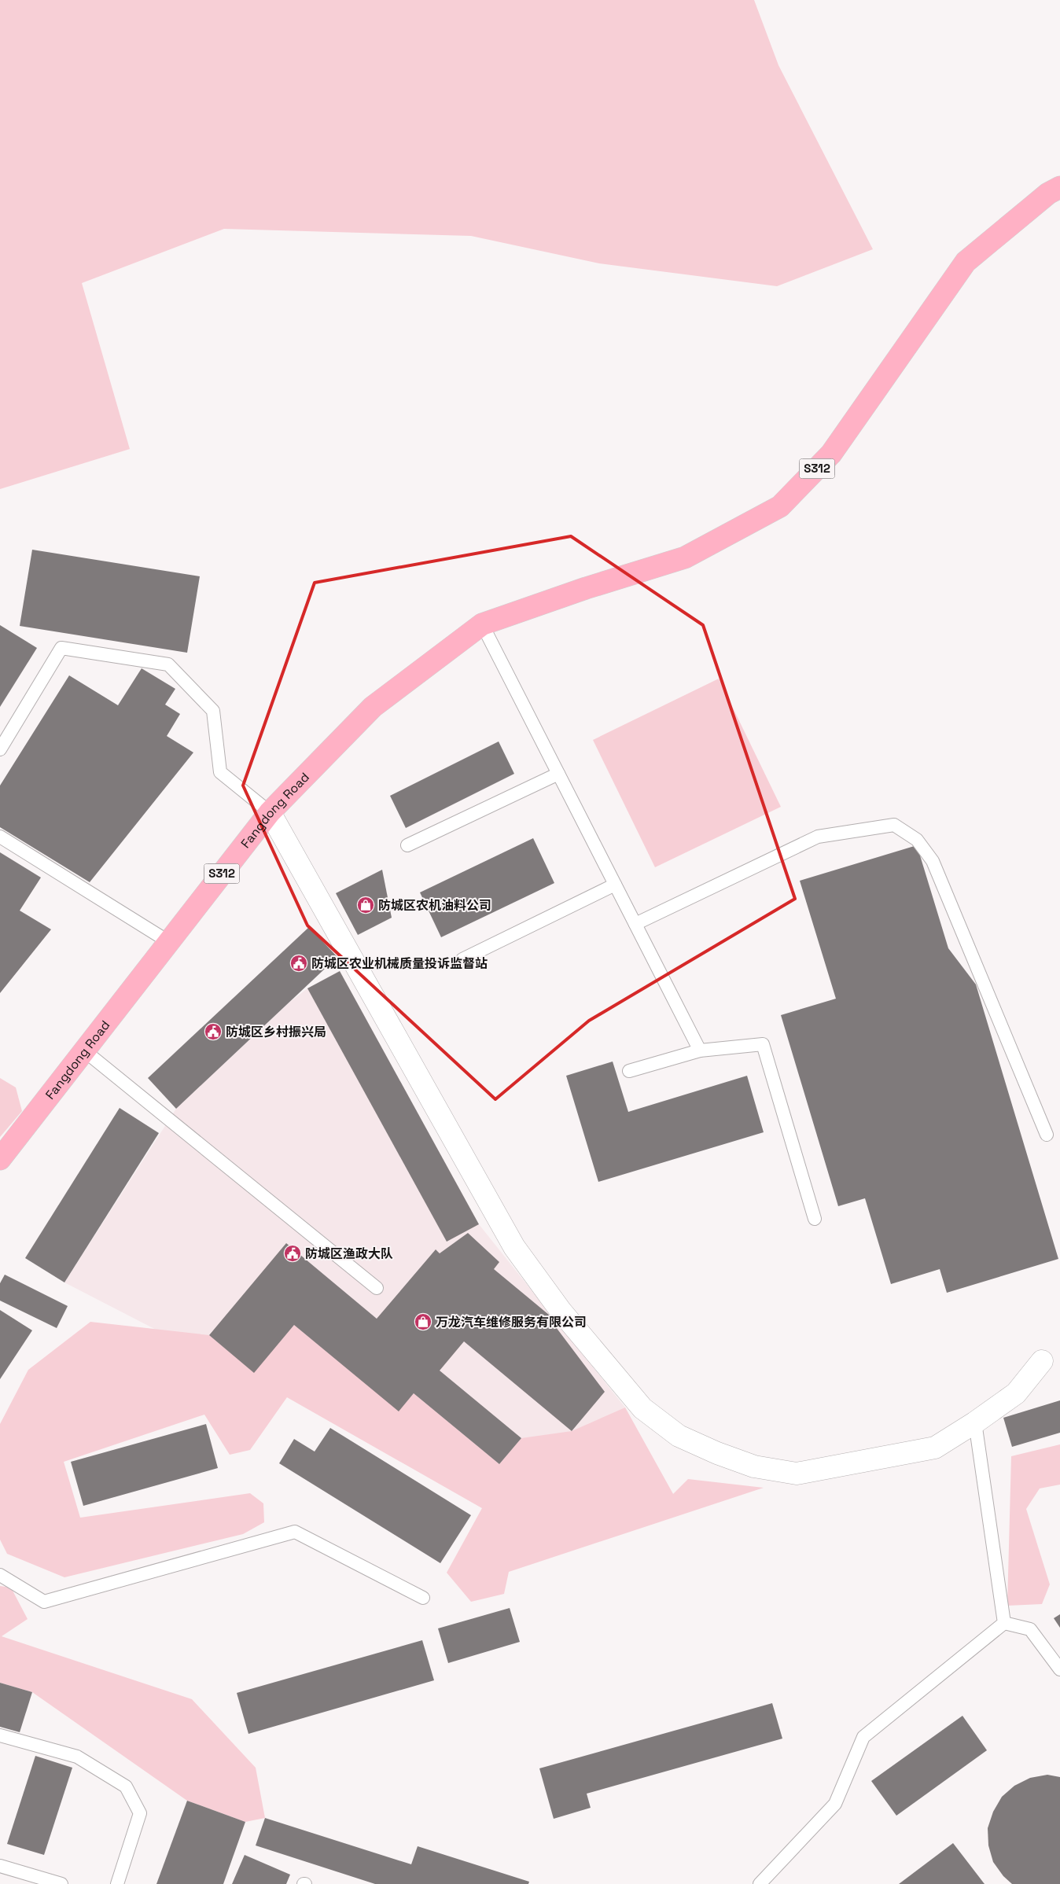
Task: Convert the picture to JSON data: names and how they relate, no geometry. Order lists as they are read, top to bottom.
{
  "streets": {
    "main road": ["S312", "Fangdong Road"]
  },
  "crossings": [
    ["S312", "Fangdong Road"]
  ],
  "places": {
    "shop": ["防城区农机油料公司", "万龙汽车维修服务有限公司"],
    "public building": ["防城区农业机械质量投诉监督站", "防城区乡村振兴局", "防城区渔政大队"]
  }
}
